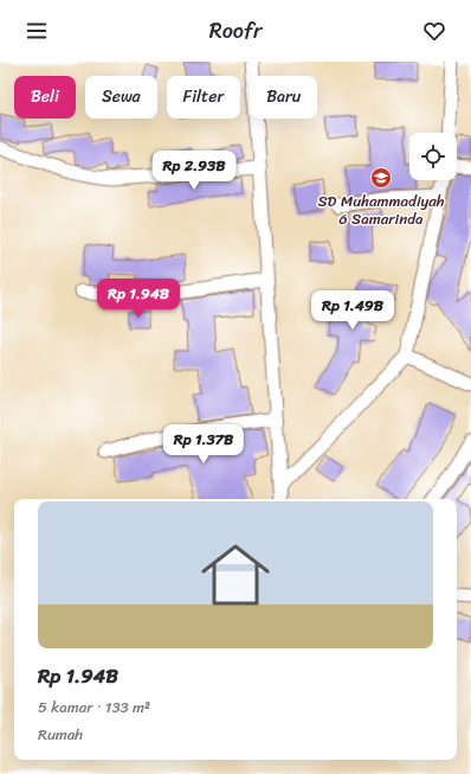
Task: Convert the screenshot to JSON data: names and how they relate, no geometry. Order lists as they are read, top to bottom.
{
  "places": {
    "school or university": ["SD Muhammadiyah 6 Samarinda"]
  },
  "page": {
    "header": "Roofr",
    "chip": [
      "Beli",
      "Sewa",
      "Filter",
      "Baru"
    ],
    "price": [
      "Rp 2.93B",
      "Rp 1.94B",
      "Rp 1.49B",
      "Rp 1.37B"
    ],
    "list": [
      {
        "name": "Rp 1.94B",
        "note": "5 kamar · 133 m² · Rumah"
      }
    ]
  }
}
